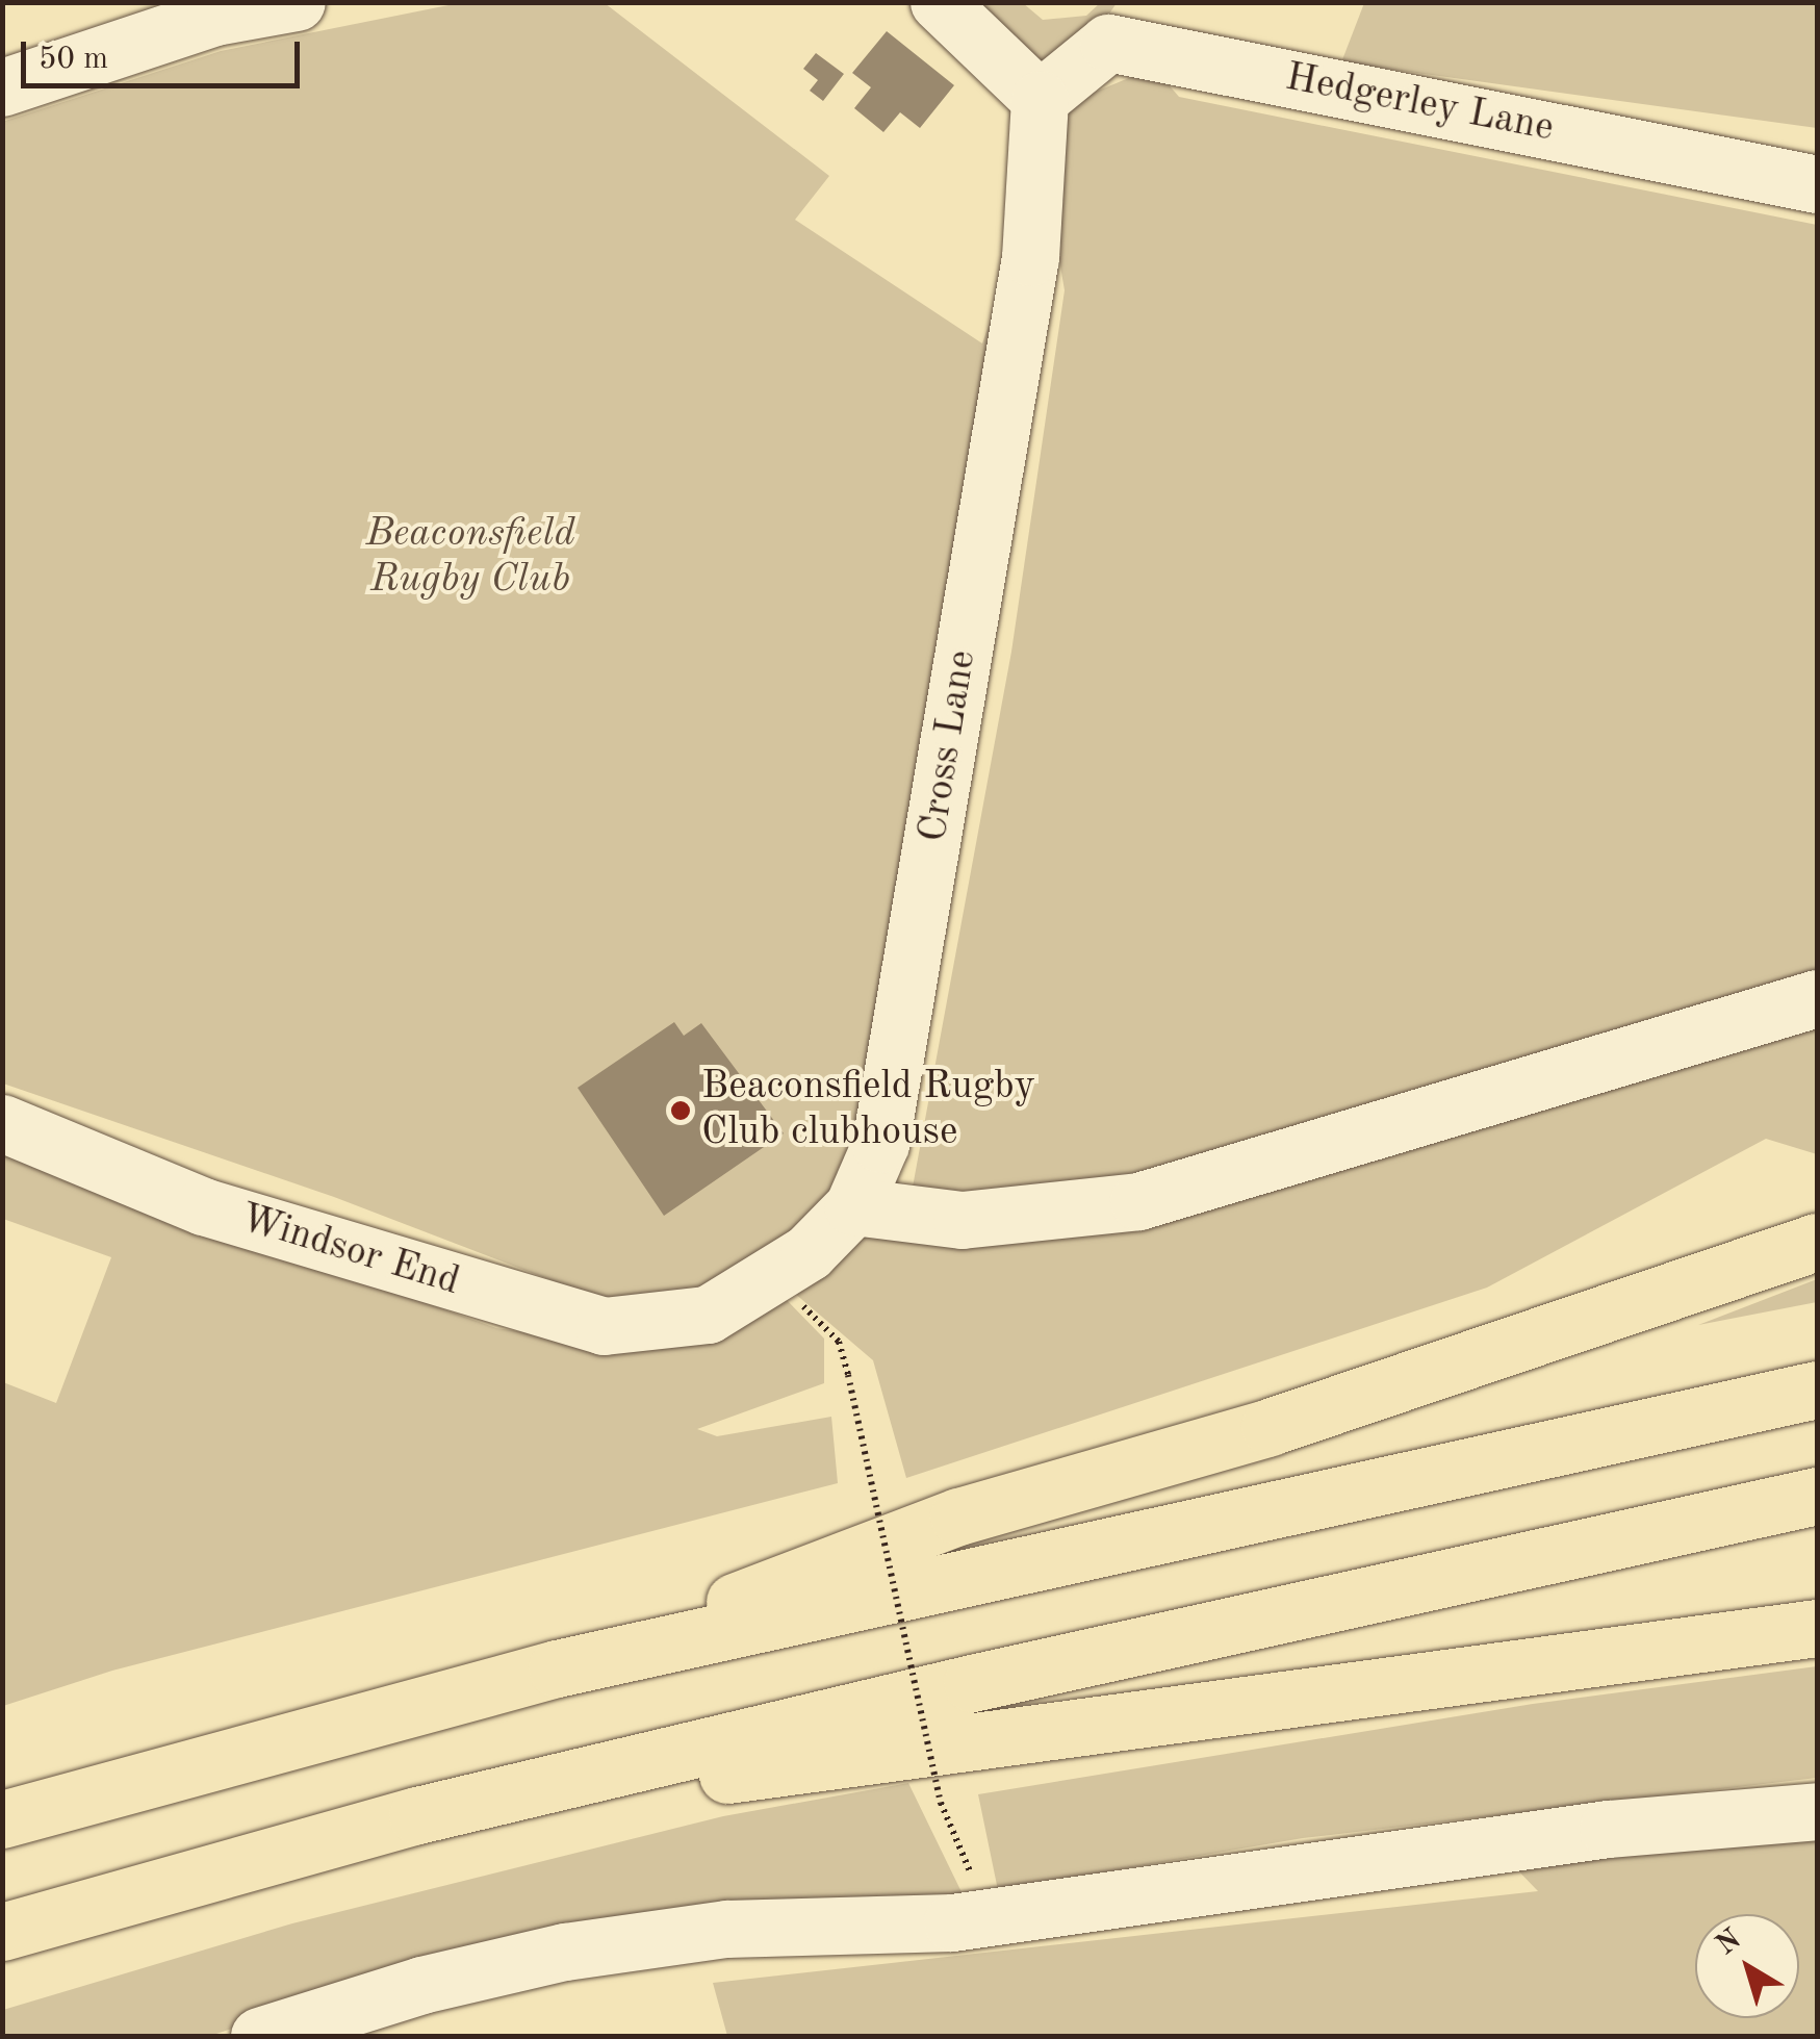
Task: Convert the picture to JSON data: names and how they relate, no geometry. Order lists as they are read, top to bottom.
{
  "streets": {
    "street": ["Hedgerley Lane", "Cross Lane", "Windsor End"]
  },
  "crossings": [
    ["Hedgerley Lane", "Cross Lane"],
    ["Cross Lane", "Windsor End"]
  ],
  "parks": ["Beaconsfield Rugby Club"],
  "places": ["Beaconsfield Rugby Club clubhouse"],
  "scale_bar": "50 m",
  "north": "top left"
}
